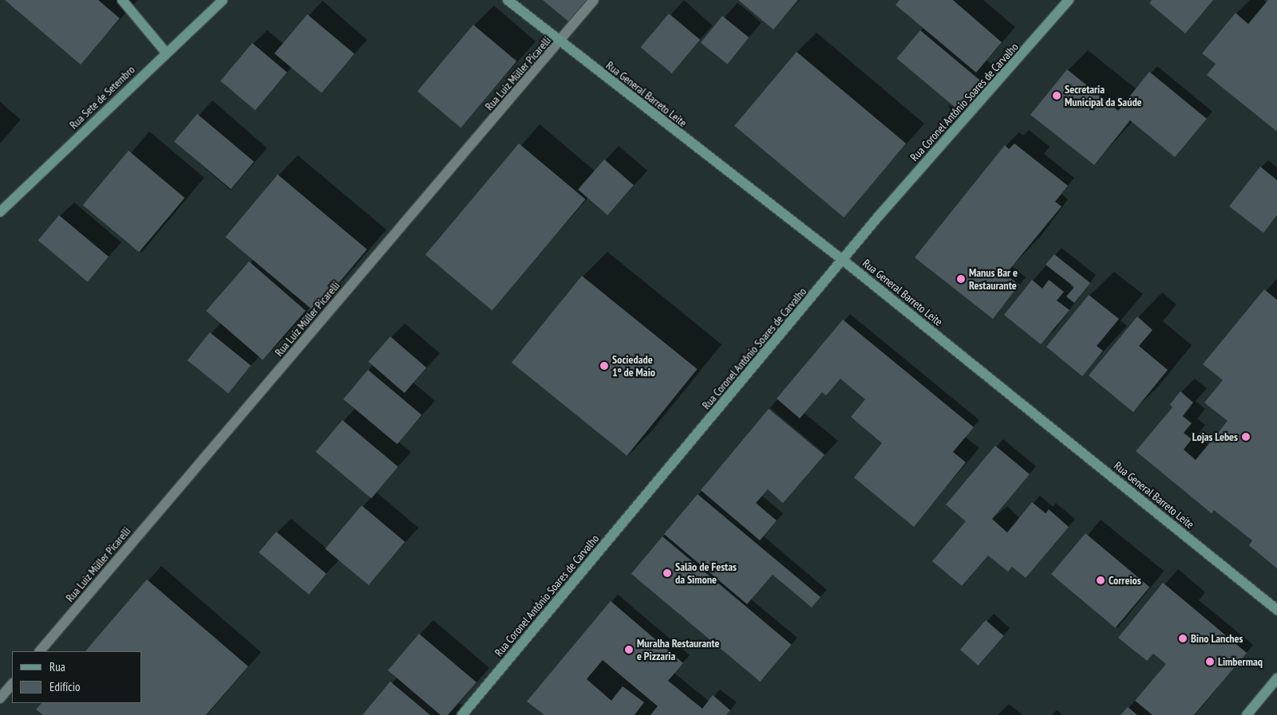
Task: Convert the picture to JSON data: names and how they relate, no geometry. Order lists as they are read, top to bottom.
{
  "streets": {
    "street": [
      "Rua Luiz Müller Picarelli",
      "Rua General Barreto Leite",
      "Rua Sete de Setembro",
      "Rua Coronel Antônio Soares de Carvalho"
    ]
  },
  "crossings": [
    ["Rua Luiz Müller Picarelli", "Rua General Barreto Leite"],
    ["Rua General Barreto Leite", "Rua Coronel Antônio Soares de Carvalho"]
  ],
  "places": [
    "Secretaria Municipal da Saúde",
    "Manus Bar e Restaurante",
    "Sociedade 1º de Maio",
    "Lojas Lebes",
    "Salão de Festas da Simone",
    "Correios",
    "Bino Lanches",
    "Muralha Restaurante e Pizzaria",
    "Limbermaq"
  ],
  "legend": ["Rua", "Edifício"]
}
